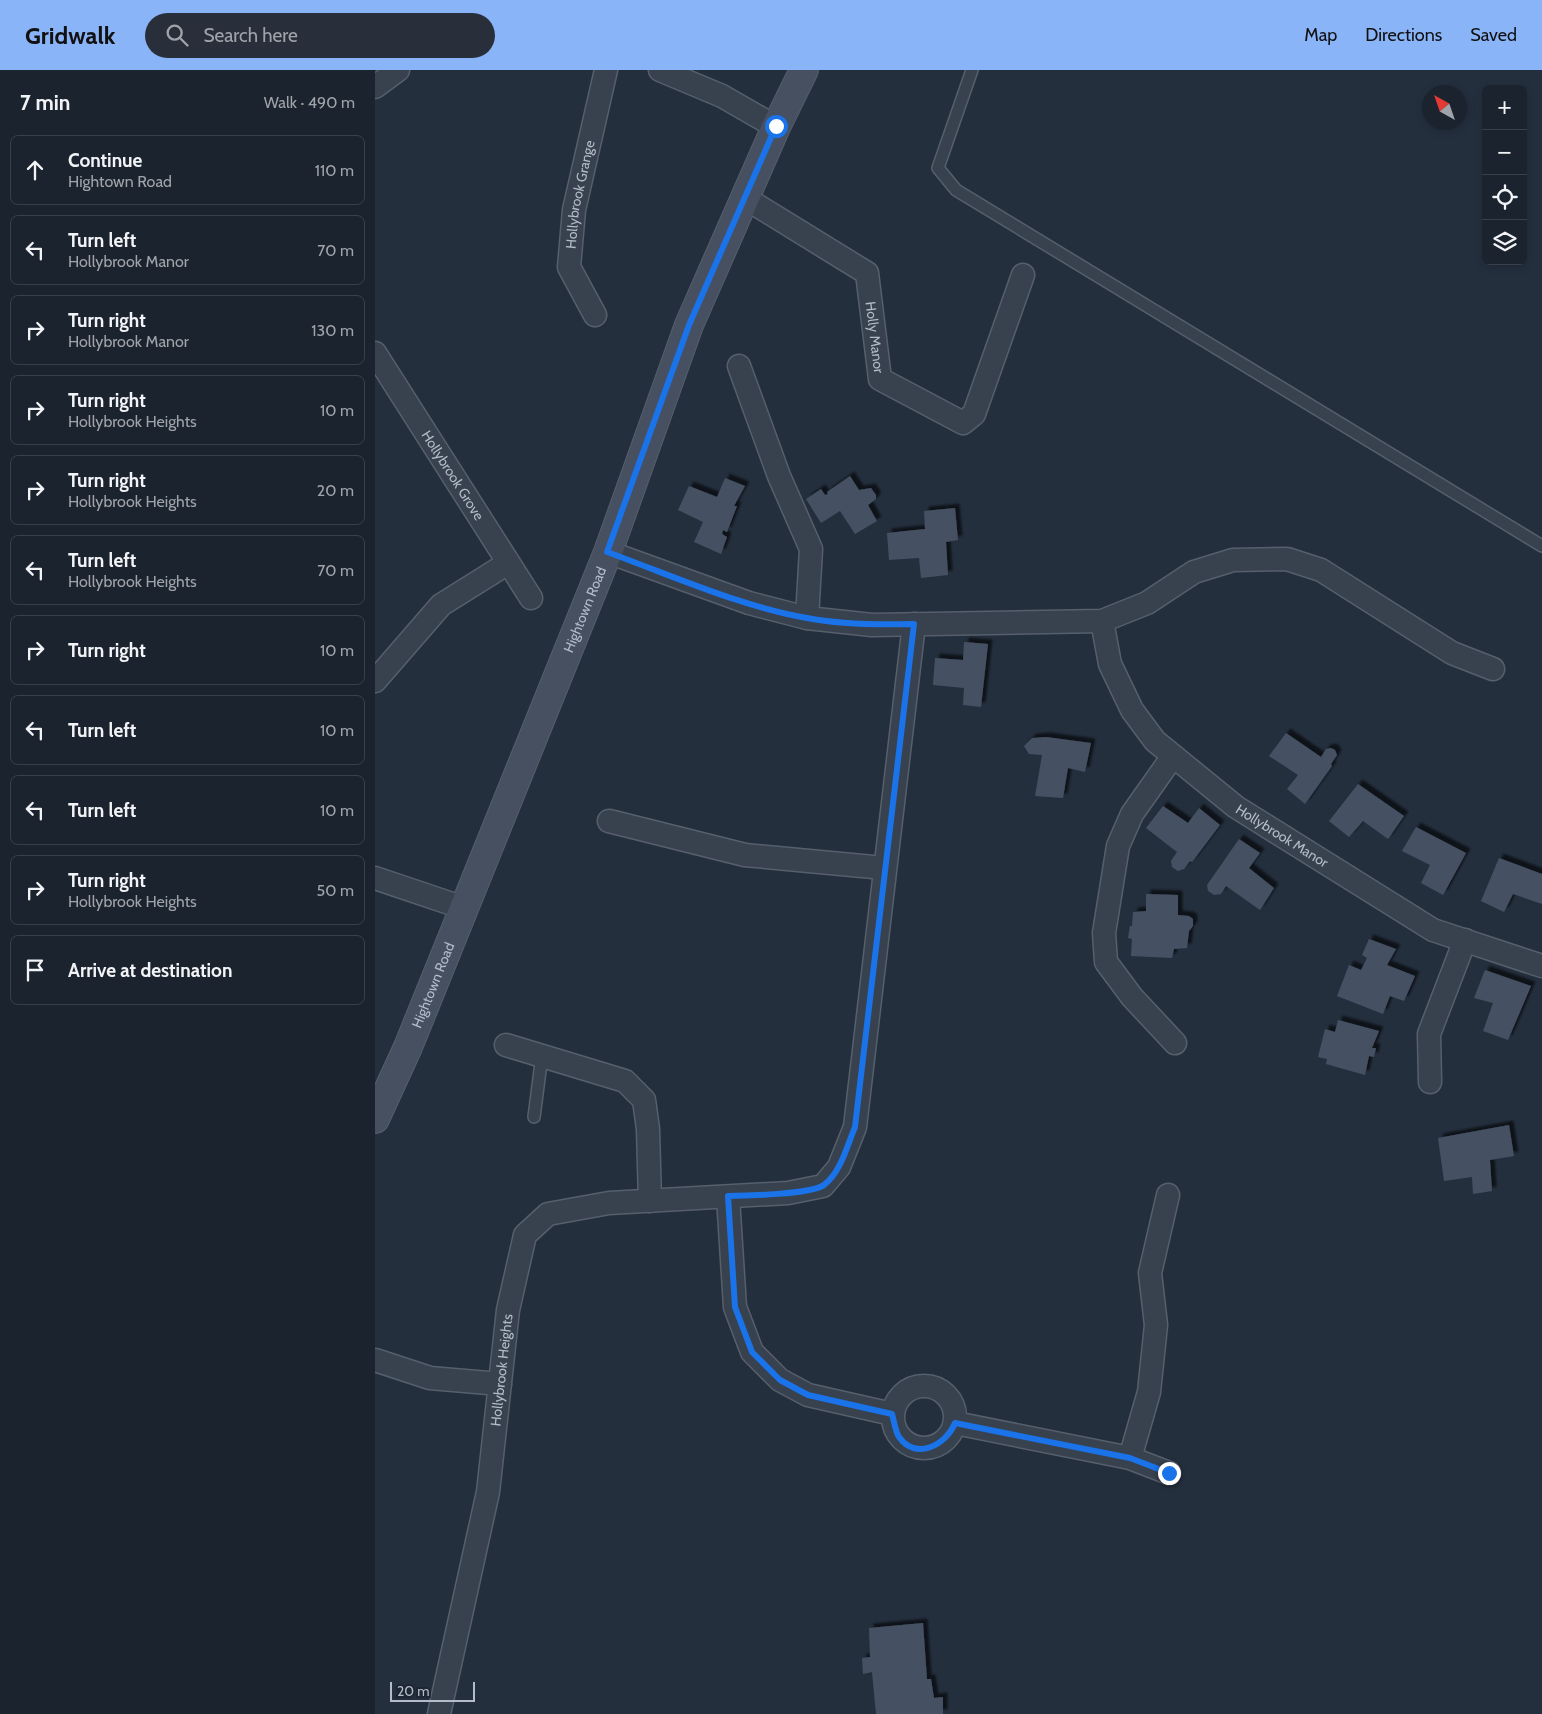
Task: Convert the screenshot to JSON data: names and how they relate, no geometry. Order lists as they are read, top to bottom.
{
  "streets": {
    "main road": ["Hightown Road"],
    "street": [
      "Hollybrook Grange",
      "Holly Manor",
      "Hollybrook Grove",
      "Hollybrook Manor",
      "Hollybrook Heights"
    ]
  },
  "crossings": [
    ["Holly Manor", "Hightown Road"]
  ],
  "scale_bar": "20 m",
  "north": "top left",
  "page": {
    "header": "Gridwalk",
    "search": "Search here",
    "nav": ["Map", "Directions", "Saved"],
    "heading": ["7 min", "Walk · 490 m"],
    "map_buttons": ["+", "−"],
    "list": [
      ["Continue", "Hightown Road", "110 m"],
      ["Turn left", "Hollybrook Manor", "70 m"],
      ["Turn right", "Hollybrook Manor", "130 m"],
      ["Turn right", "Hollybrook Heights", "10 m"],
      ["Turn right", "Hollybrook Heights", "20 m"],
      ["Turn left", "Hollybrook Heights", "70 m"],
      ["Turn right", "10 m"],
      ["Turn left", "10 m"],
      ["Turn left", "10 m"],
      ["Turn right", "Hollybrook Heights", "50 m"],
      "Arrive at destination"
    ],
    "scale": "20 m"
  }
}
